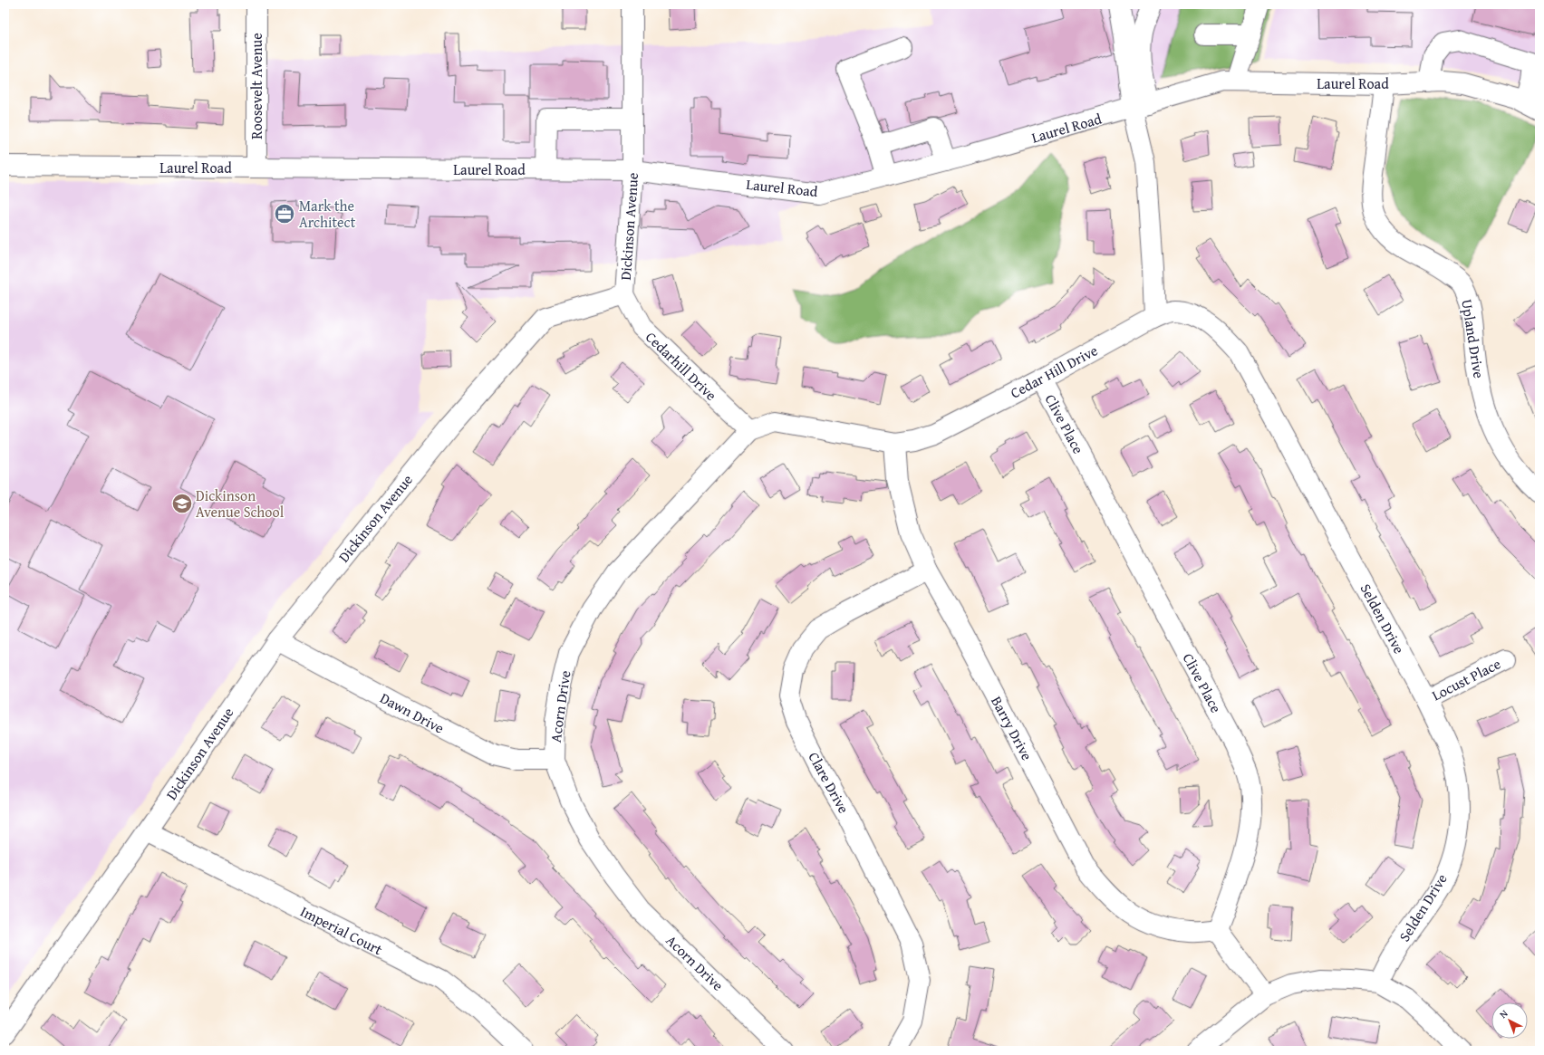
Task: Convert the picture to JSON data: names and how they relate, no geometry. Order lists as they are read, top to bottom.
{
  "streets": {
    "street": [
      "Laurel Road",
      "Roosevelt Avenue",
      "Dickinson Avenue",
      "Upland Drive",
      "Cedarhill Drive",
      "Cedar Hill Drive",
      "Clive Place",
      "Selden Drive",
      "Locust Place",
      "Acorn Drive",
      "Dawn Drive",
      "Barry Drive",
      "Clare Drive",
      "Imperial Court"
    ]
  },
  "crossings": [
    ["Laurel Road", "Roosevelt Avenue"],
    ["Laurel Road", "Dickinson Avenue"],
    ["Laurel Road", "Upland Drive"],
    ["Dickinson Avenue", "Cedarhill Drive"],
    ["Dickinson Avenue", "Dawn Drive"],
    ["Dickinson Avenue", "Imperial Court"],
    ["Cedarhill Drive", "Cedar Hill Drive"],
    ["Cedarhill Drive", "Acorn Drive"],
    ["Cedar Hill Drive", "Clive Place"],
    ["Cedar Hill Drive", "Selden Drive"],
    ["Cedar Hill Drive", "Acorn Drive"],
    ["Cedar Hill Drive", "Barry Drive"],
    ["Clive Place", "Barry Drive"],
    ["Selden Drive", "Locust Place"],
    ["Acorn Drive", "Dawn Drive"],
    ["Barry Drive", "Clare Drive"]
  ],
  "places": {
    "office": ["Mark the Architect"],
    "school or university": ["Dickinson Avenue School"]
  },
  "north": "top left"
}
